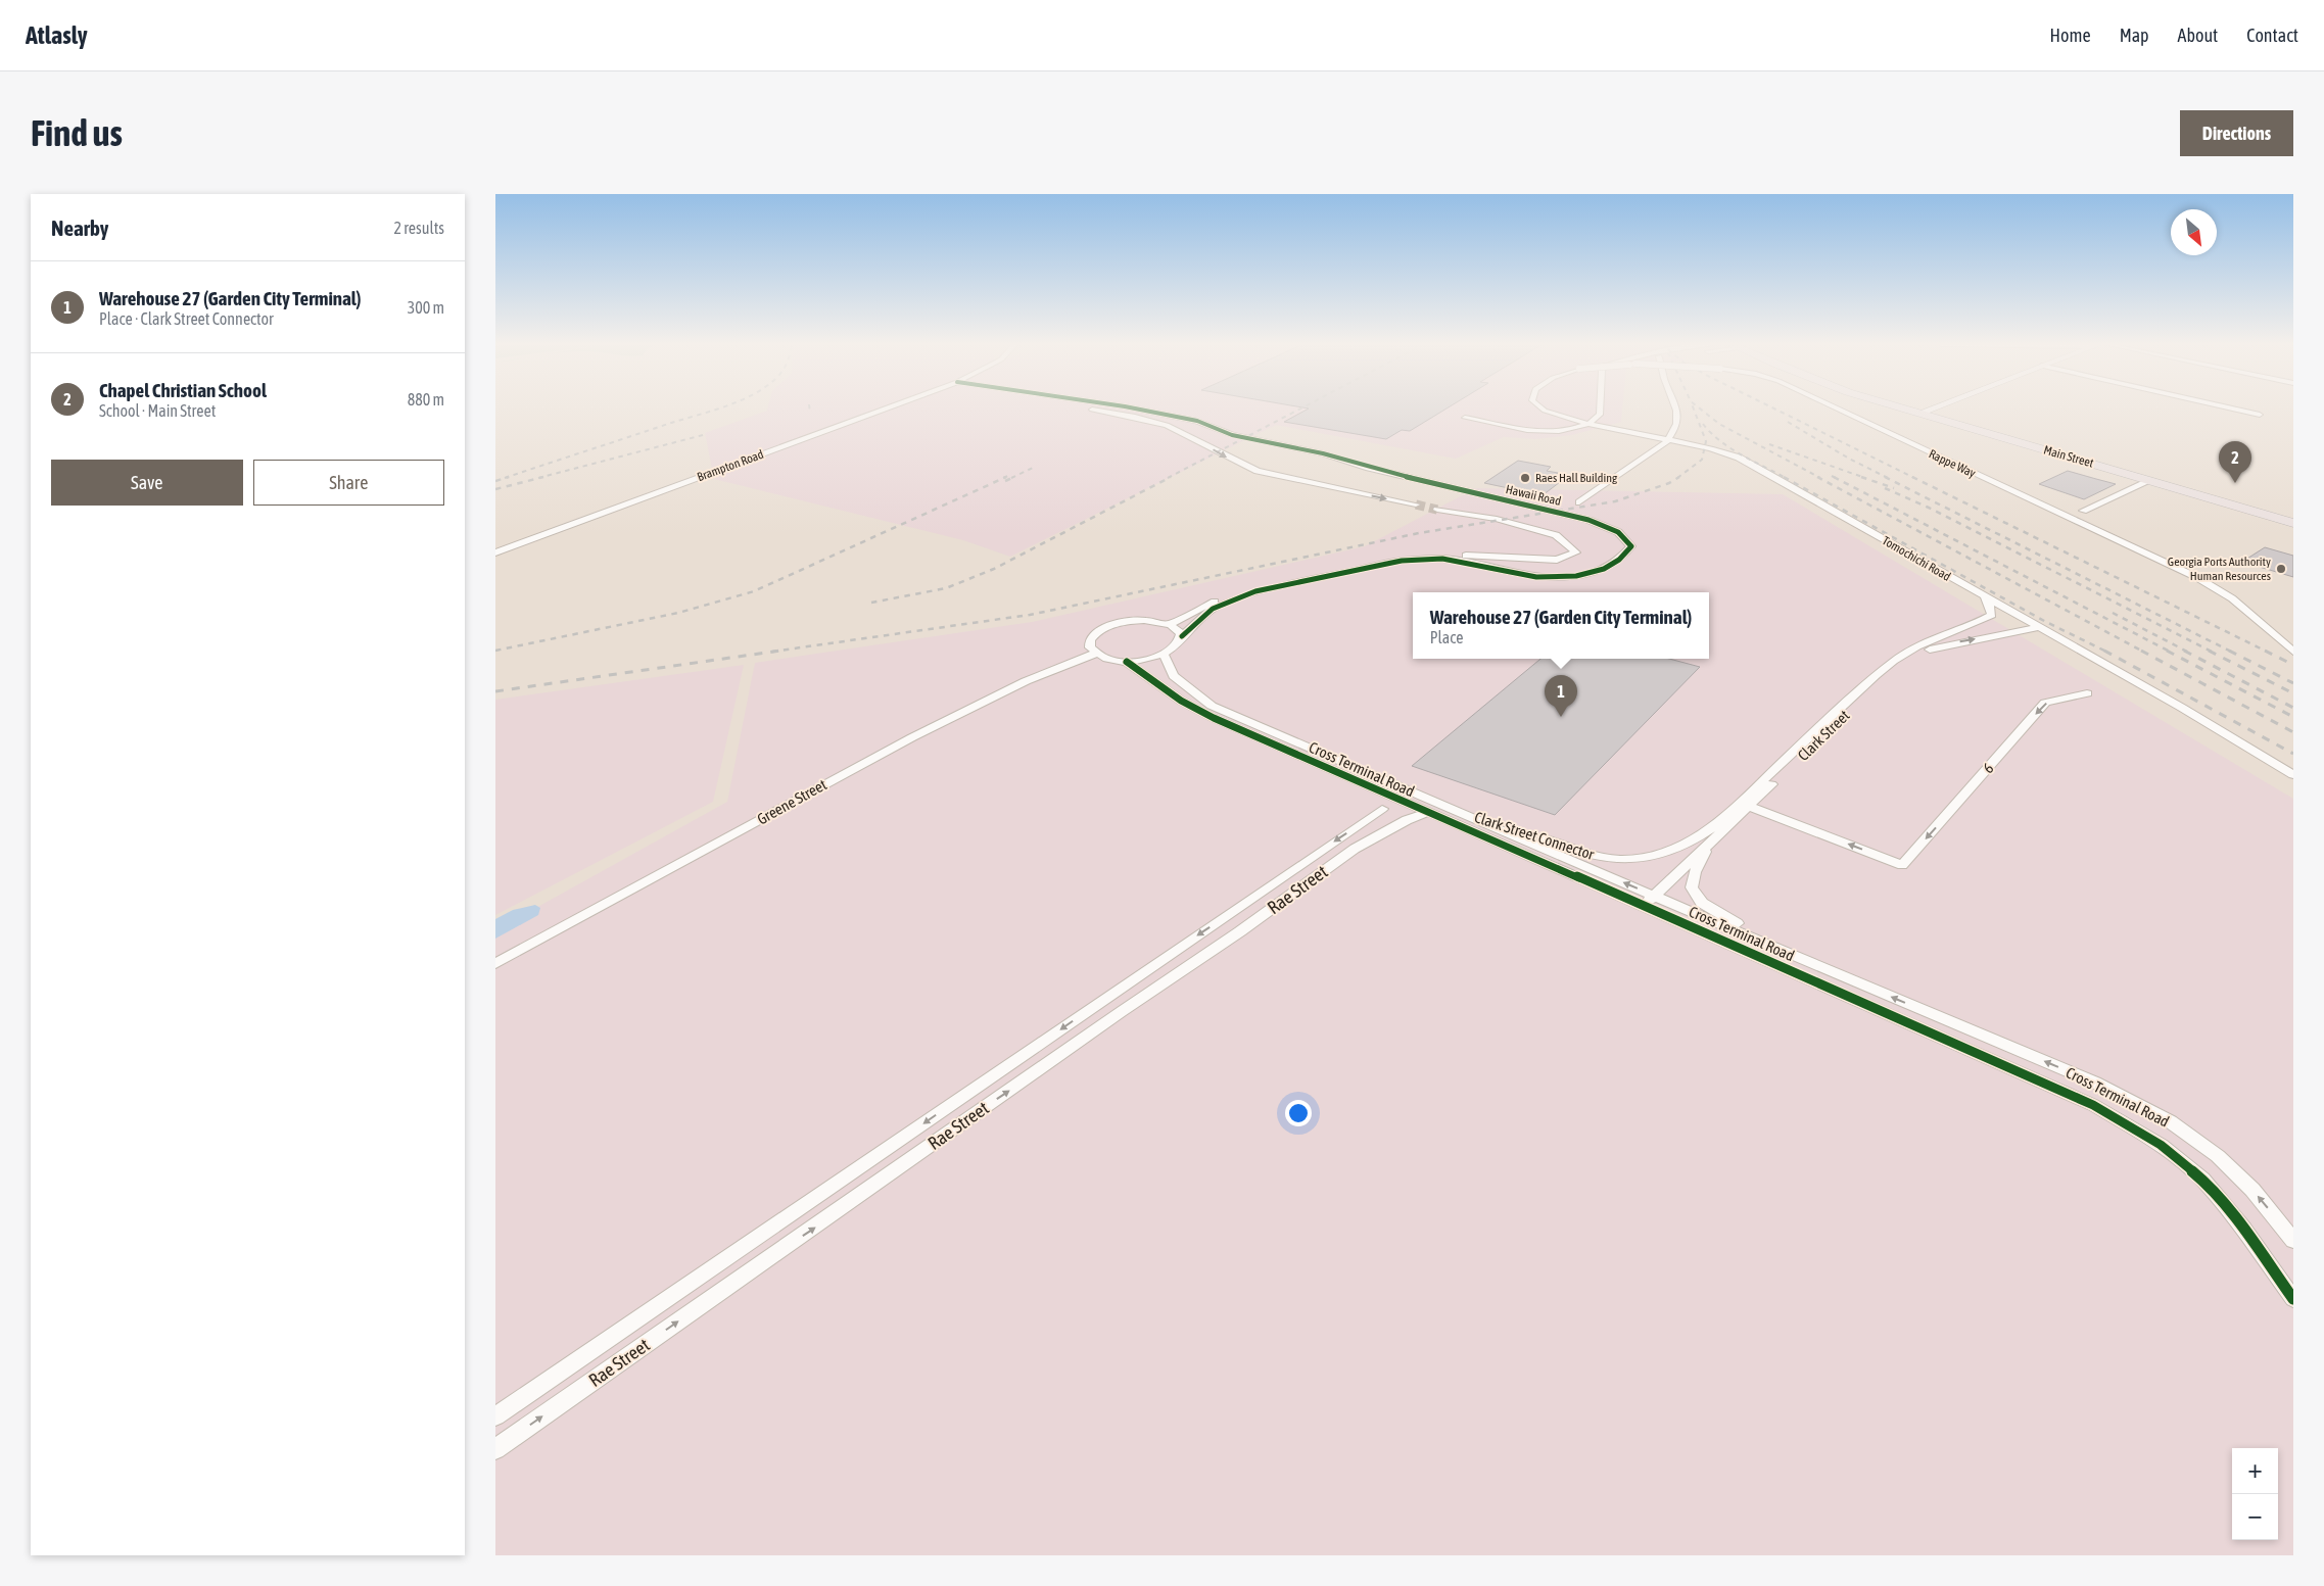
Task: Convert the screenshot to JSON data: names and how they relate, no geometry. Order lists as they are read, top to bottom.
{
  "streets": {
    "main road": ["Main Street"],
    "street": [
      "Rappe Way",
      "Brampton Road",
      "Hawaii Road",
      "Tomochichi Road",
      "Clark Street",
      "6",
      "Cross Terminal Road",
      "Greene Street",
      "Clark Street Connector",
      "Rae Street"
    ]
  },
  "crossings": [
    ["Rappe Way", "Tomochichi Road"],
    ["Tomochichi Road", "Clark Street"],
    ["Clark Street", "6"],
    ["Clark Street", "Cross Terminal Road"],
    ["Clark Street", "Clark Street Connector"],
    ["Cross Terminal Road", "Clark Street Connector"],
    ["Cross Terminal Road", "Rae Street"]
  ],
  "one_way": ["6"],
  "places": ["Raes Hall Building", "Georgia Ports Authority Human Resources"],
  "north": "bottom right",
  "page": {
    "header": "Atlasly",
    "nav": [
      "Home",
      "Map",
      "About",
      "Contact"
    ],
    "buttons": [
      "Directions",
      ["Save", "Share"]
    ],
    "title": "Find us",
    "heading": ["Nearby", "2 results"],
    "list": [
      {
        "mark": "1",
        "name": "Warehouse 27 (Garden City Terminal)",
        "note": "Place · Clark Street Connector",
        "value": "300 m"
      },
      {
        "mark": "2",
        "name": "Chapel Christian School",
        "note": "School · Main Street",
        "value": "880 m"
      }
    ],
    "pins": ["2", "1"],
    "popup": ["Warehouse 27 (Garden City Terminal)", "Place"],
    "map_buttons": ["+", "−"]
  }
}
